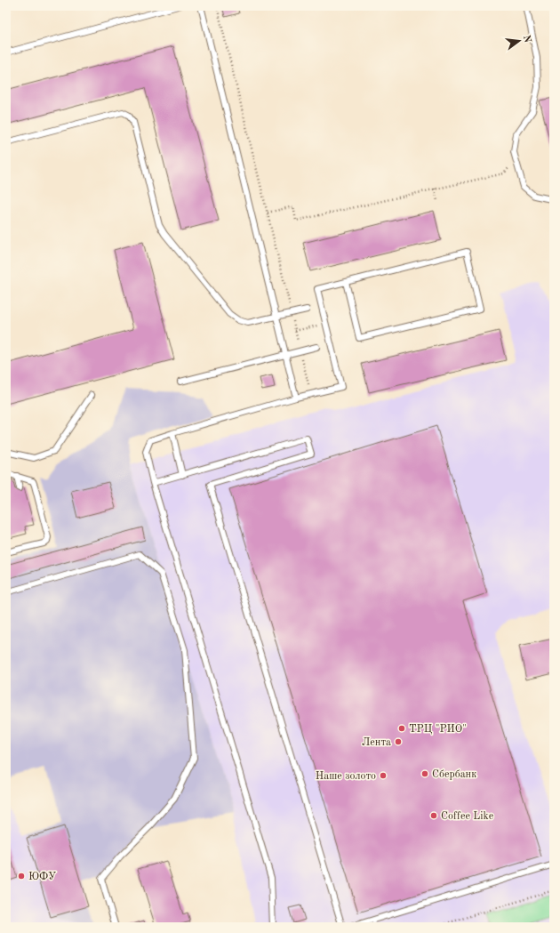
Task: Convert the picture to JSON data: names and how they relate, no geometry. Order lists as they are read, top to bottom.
{
  "places": [
    "ТРЦ \"РИО\"",
    "Лента",
    "Сбербанк",
    "Наше золото",
    "Coffee Like",
    "ЮФУ"
  ],
  "north": "right"
}
